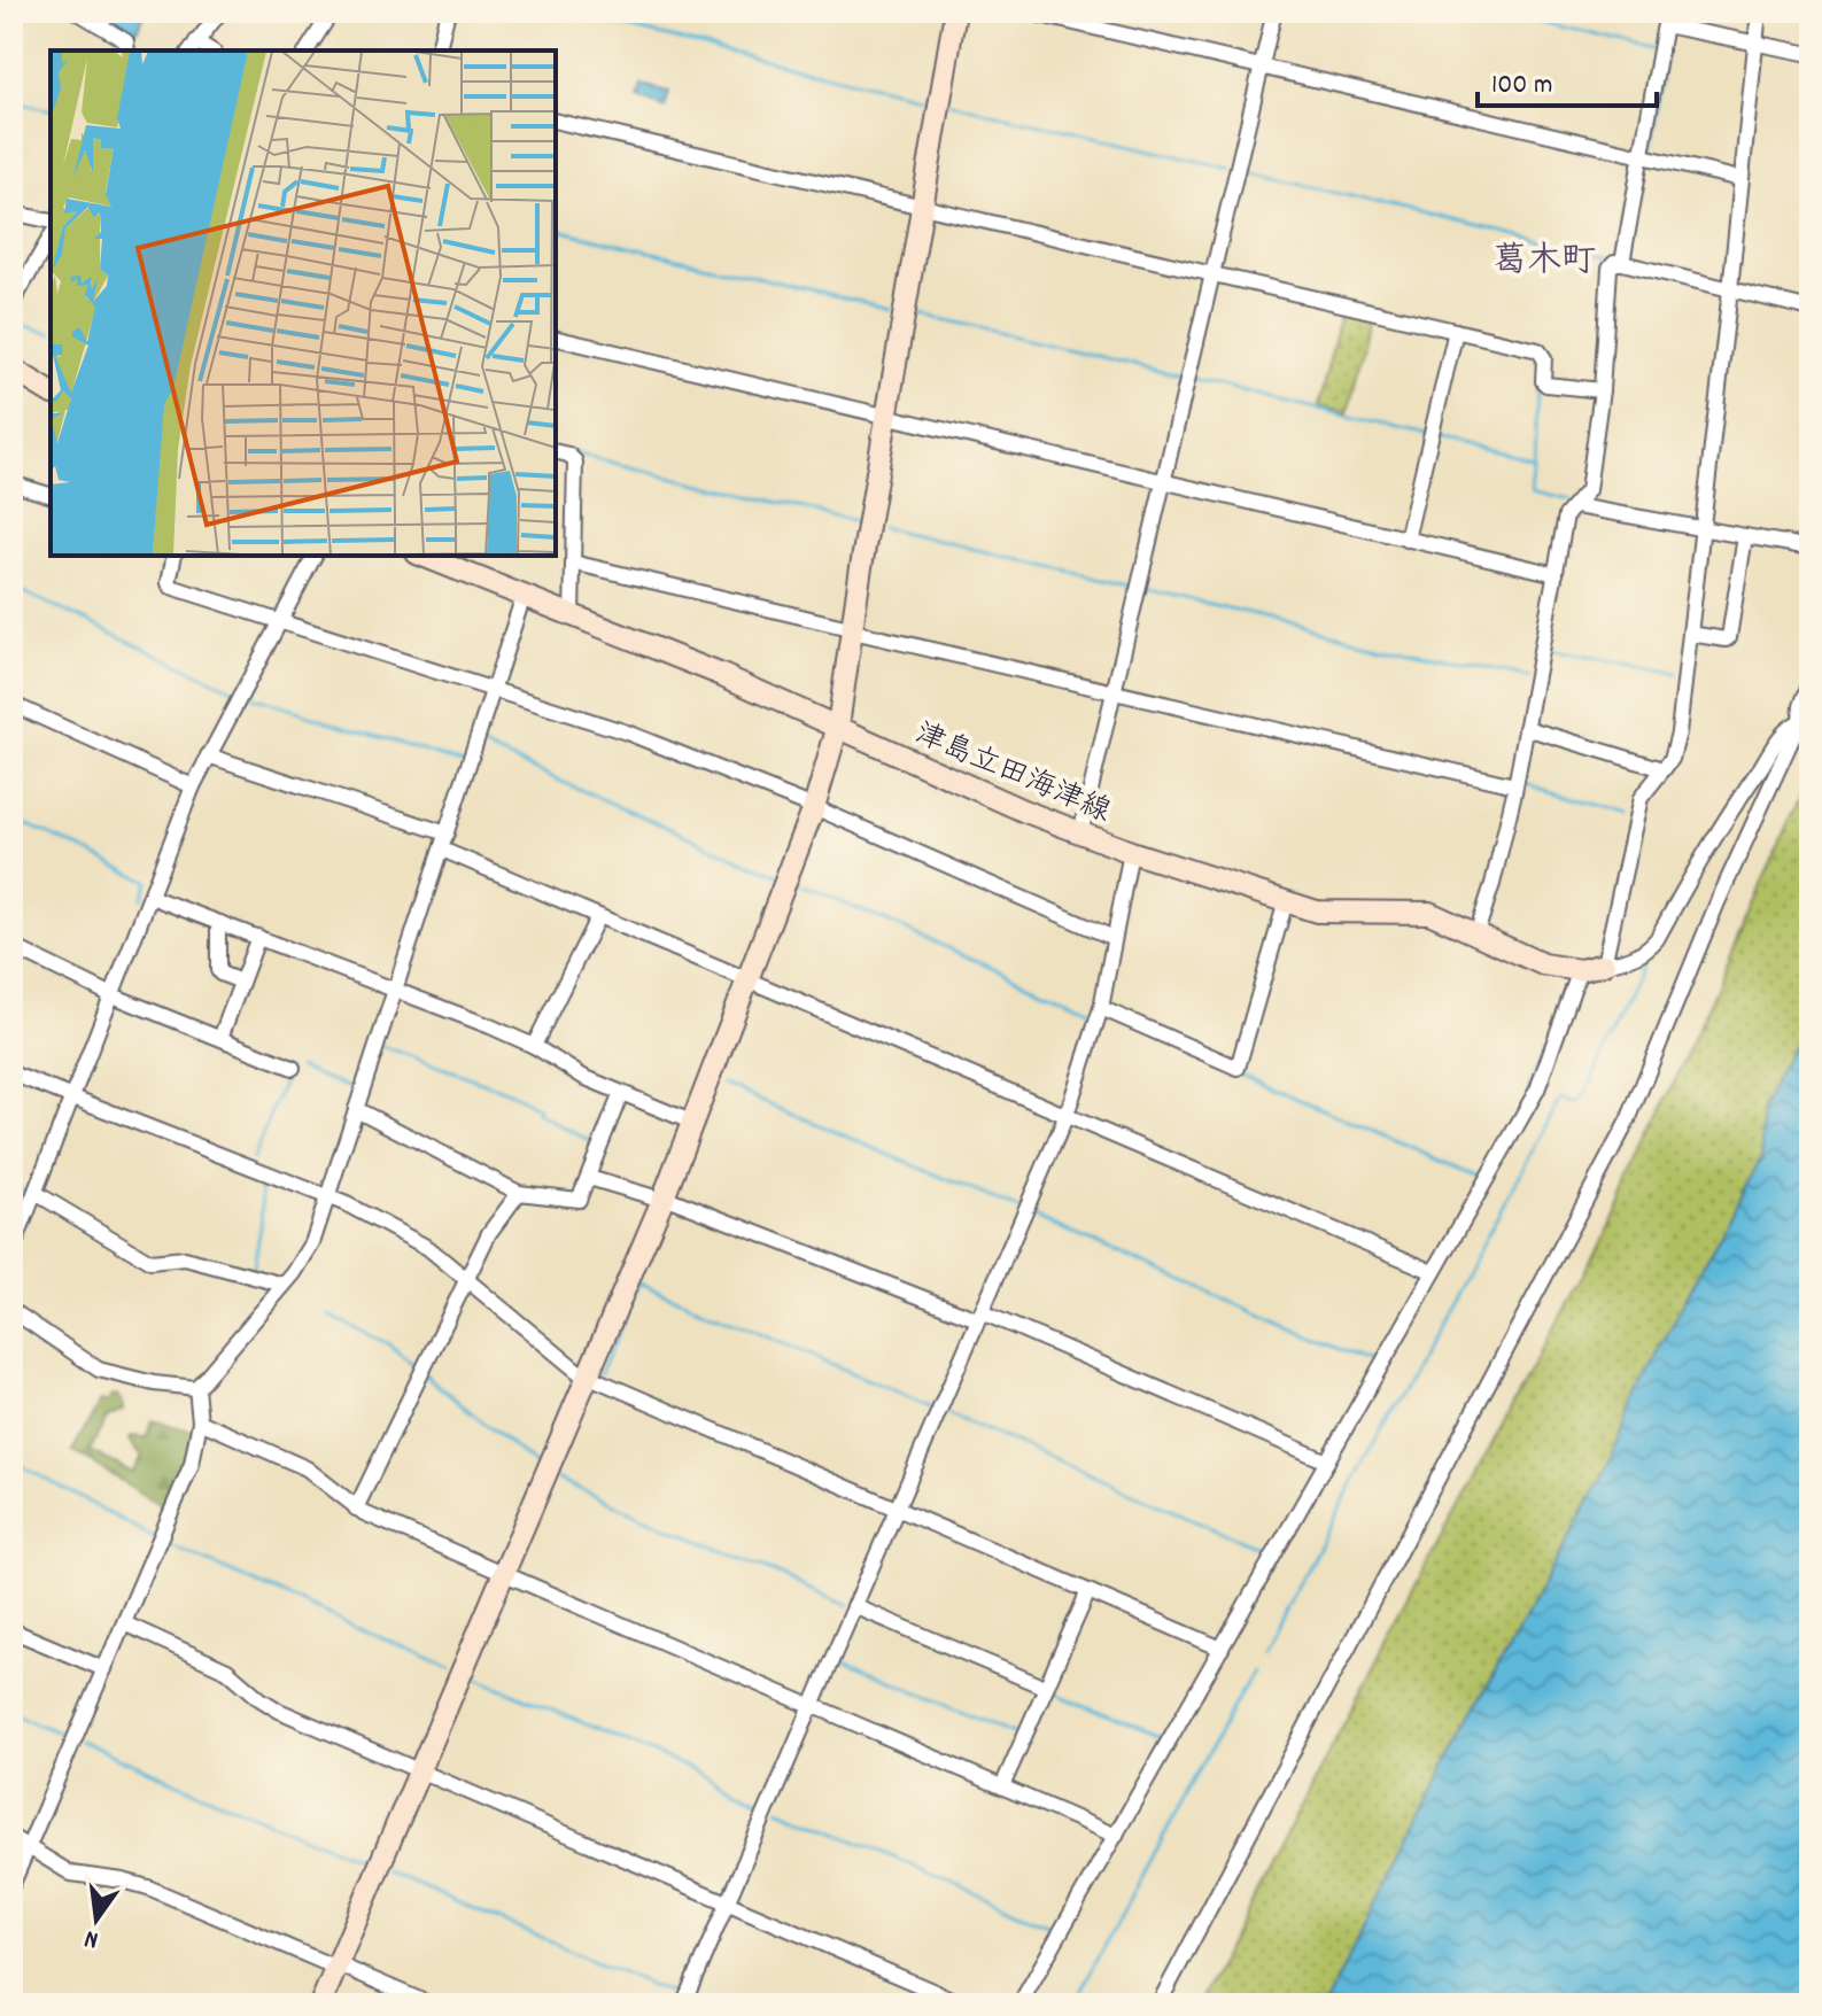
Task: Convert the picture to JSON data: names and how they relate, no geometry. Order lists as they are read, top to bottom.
{
  "streets": {
    "street": ["津島立田海津線"]
  },
  "districts": ["葛木町"],
  "scale_bar": "100 m",
  "north": "bottom"
}
